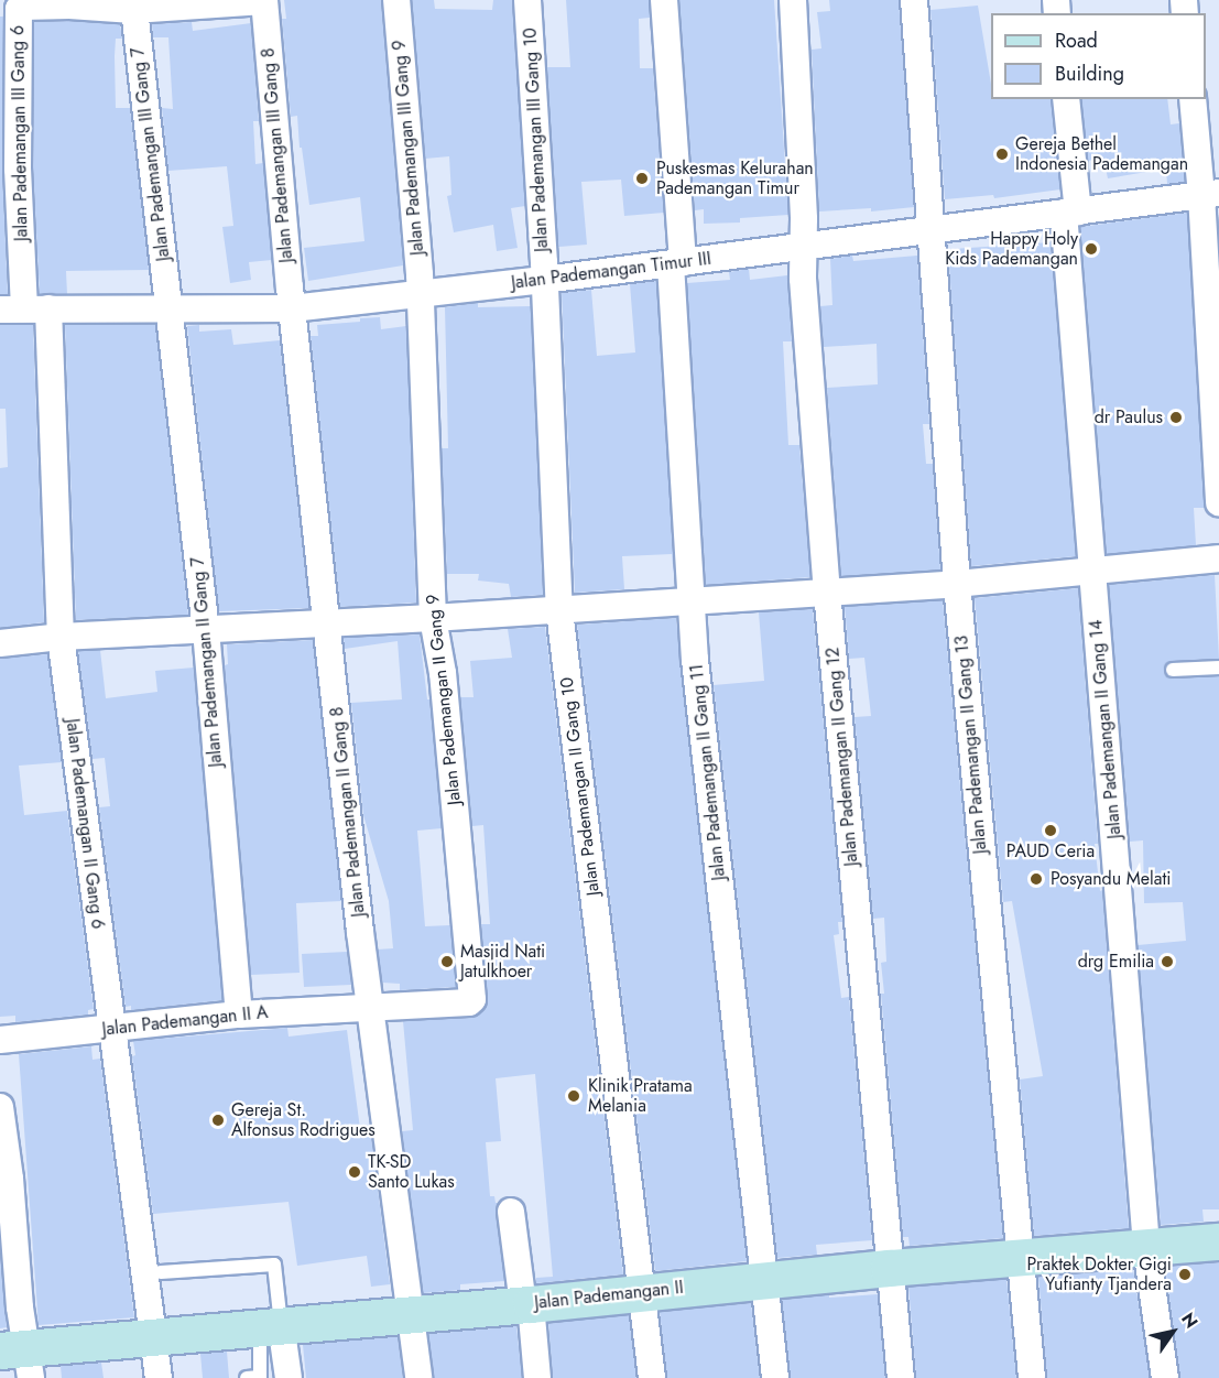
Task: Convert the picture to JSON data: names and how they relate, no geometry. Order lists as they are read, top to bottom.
{
  "streets": {
    "street": [
      "Jalan Pademangan III Gang 6",
      "Jalan Pademangan III Gang 10",
      "Jalan Pademangan III Gang 9",
      "Jalan Pademangan III Gang 7",
      "Jalan Pademangan III Gang 8",
      "Jalan Pademangan Timur III",
      "Jalan Pademangan II Gang 7",
      "Jalan Pademangan II Gang 9",
      "Jalan Pademangan II Gang 14",
      "Jalan Pademangan II Gang 13",
      "Jalan Pademangan II Gang 12",
      "Jalan Pademangan II Gang 11",
      "Jalan Pademangan II Gang 10",
      "Jalan Pademangan II Gang 8",
      "Jalan Pademangan II Gang 6",
      "Jalan Pademangan II A",
      "Jalan Pademangan II"
    ]
  },
  "crossings": [
    ["Jalan Pademangan III Gang 6", "Jalan Pademangan III Gang 7"],
    ["Jalan Pademangan III Gang 6", "Jalan Pademangan III Gang 8"],
    ["Jalan Pademangan III Gang 6", "Jalan Pademangan Timur III"],
    ["Jalan Pademangan III Gang 6", "Jalan Pademangan II Gang 6"],
    ["Jalan Pademangan III Gang 10", "Jalan Pademangan Timur III"],
    ["Jalan Pademangan III Gang 10", "Jalan Pademangan II Gang 10"],
    ["Jalan Pademangan III Gang 9", "Jalan Pademangan Timur III"],
    ["Jalan Pademangan III Gang 9", "Jalan Pademangan II Gang 9"],
    ["Jalan Pademangan III Gang 7", "Jalan Pademangan III Gang 8"],
    ["Jalan Pademangan III Gang 7", "Jalan Pademangan Timur III"],
    ["Jalan Pademangan III Gang 7", "Jalan Pademangan II Gang 7"],
    ["Jalan Pademangan III Gang 8", "Jalan Pademangan Timur III"],
    ["Jalan Pademangan III Gang 8", "Jalan Pademangan II Gang 8"],
    ["Jalan Pademangan Timur III", "Jalan Pademangan II Gang 7"],
    ["Jalan Pademangan Timur III", "Jalan Pademangan II Gang 9"],
    ["Jalan Pademangan Timur III", "Jalan Pademangan II Gang 14"],
    ["Jalan Pademangan Timur III", "Jalan Pademangan II Gang 13"],
    ["Jalan Pademangan Timur III", "Jalan Pademangan II Gang 12"],
    ["Jalan Pademangan Timur III", "Jalan Pademangan II Gang 11"],
    ["Jalan Pademangan Timur III", "Jalan Pademangan II Gang 10"],
    ["Jalan Pademangan Timur III", "Jalan Pademangan II Gang 8"],
    ["Jalan Pademangan Timur III", "Jalan Pademangan II Gang 6"],
    ["Jalan Pademangan II Gang 7", "Jalan Pademangan II A"],
    ["Jalan Pademangan II Gang 9", "Jalan Pademangan II Gang 8"],
    ["Jalan Pademangan II Gang 9", "Jalan Pademangan II A"],
    ["Jalan Pademangan II Gang 14", "Jalan Pademangan II"],
    ["Jalan Pademangan II Gang 13", "Jalan Pademangan II"],
    ["Jalan Pademangan II Gang 12", "Jalan Pademangan II"],
    ["Jalan Pademangan II Gang 11", "Jalan Pademangan II"],
    ["Jalan Pademangan II Gang 10", "Jalan Pademangan II"],
    ["Jalan Pademangan II Gang 8", "Jalan Pademangan II A"],
    ["Jalan Pademangan II Gang 8", "Jalan Pademangan II"],
    ["Jalan Pademangan II Gang 6", "Jalan Pademangan II A"],
    ["Jalan Pademangan II Gang 6", "Jalan Pademangan II"]
  ],
  "places": [
    "Gereja Bethel Indonesia Pademangan",
    "Puskesmas Kelurahan Pademangan Timur",
    "Happy Holy Kids Pademangan",
    "dr Paulus",
    "PAUD Ceria",
    "Posyandu Melati",
    "Masjid Nati Jatulkhoer",
    "drg Emilia",
    "Klinik Pratama Melania",
    "Gereja St. Alfonsus Rodrigues",
    "TK-SD Santo Lukas",
    "Praktek Dokter Gigi Yufianty Tjandera"
  ],
  "legend": ["Road", "Building"],
  "north": "top right"
}
